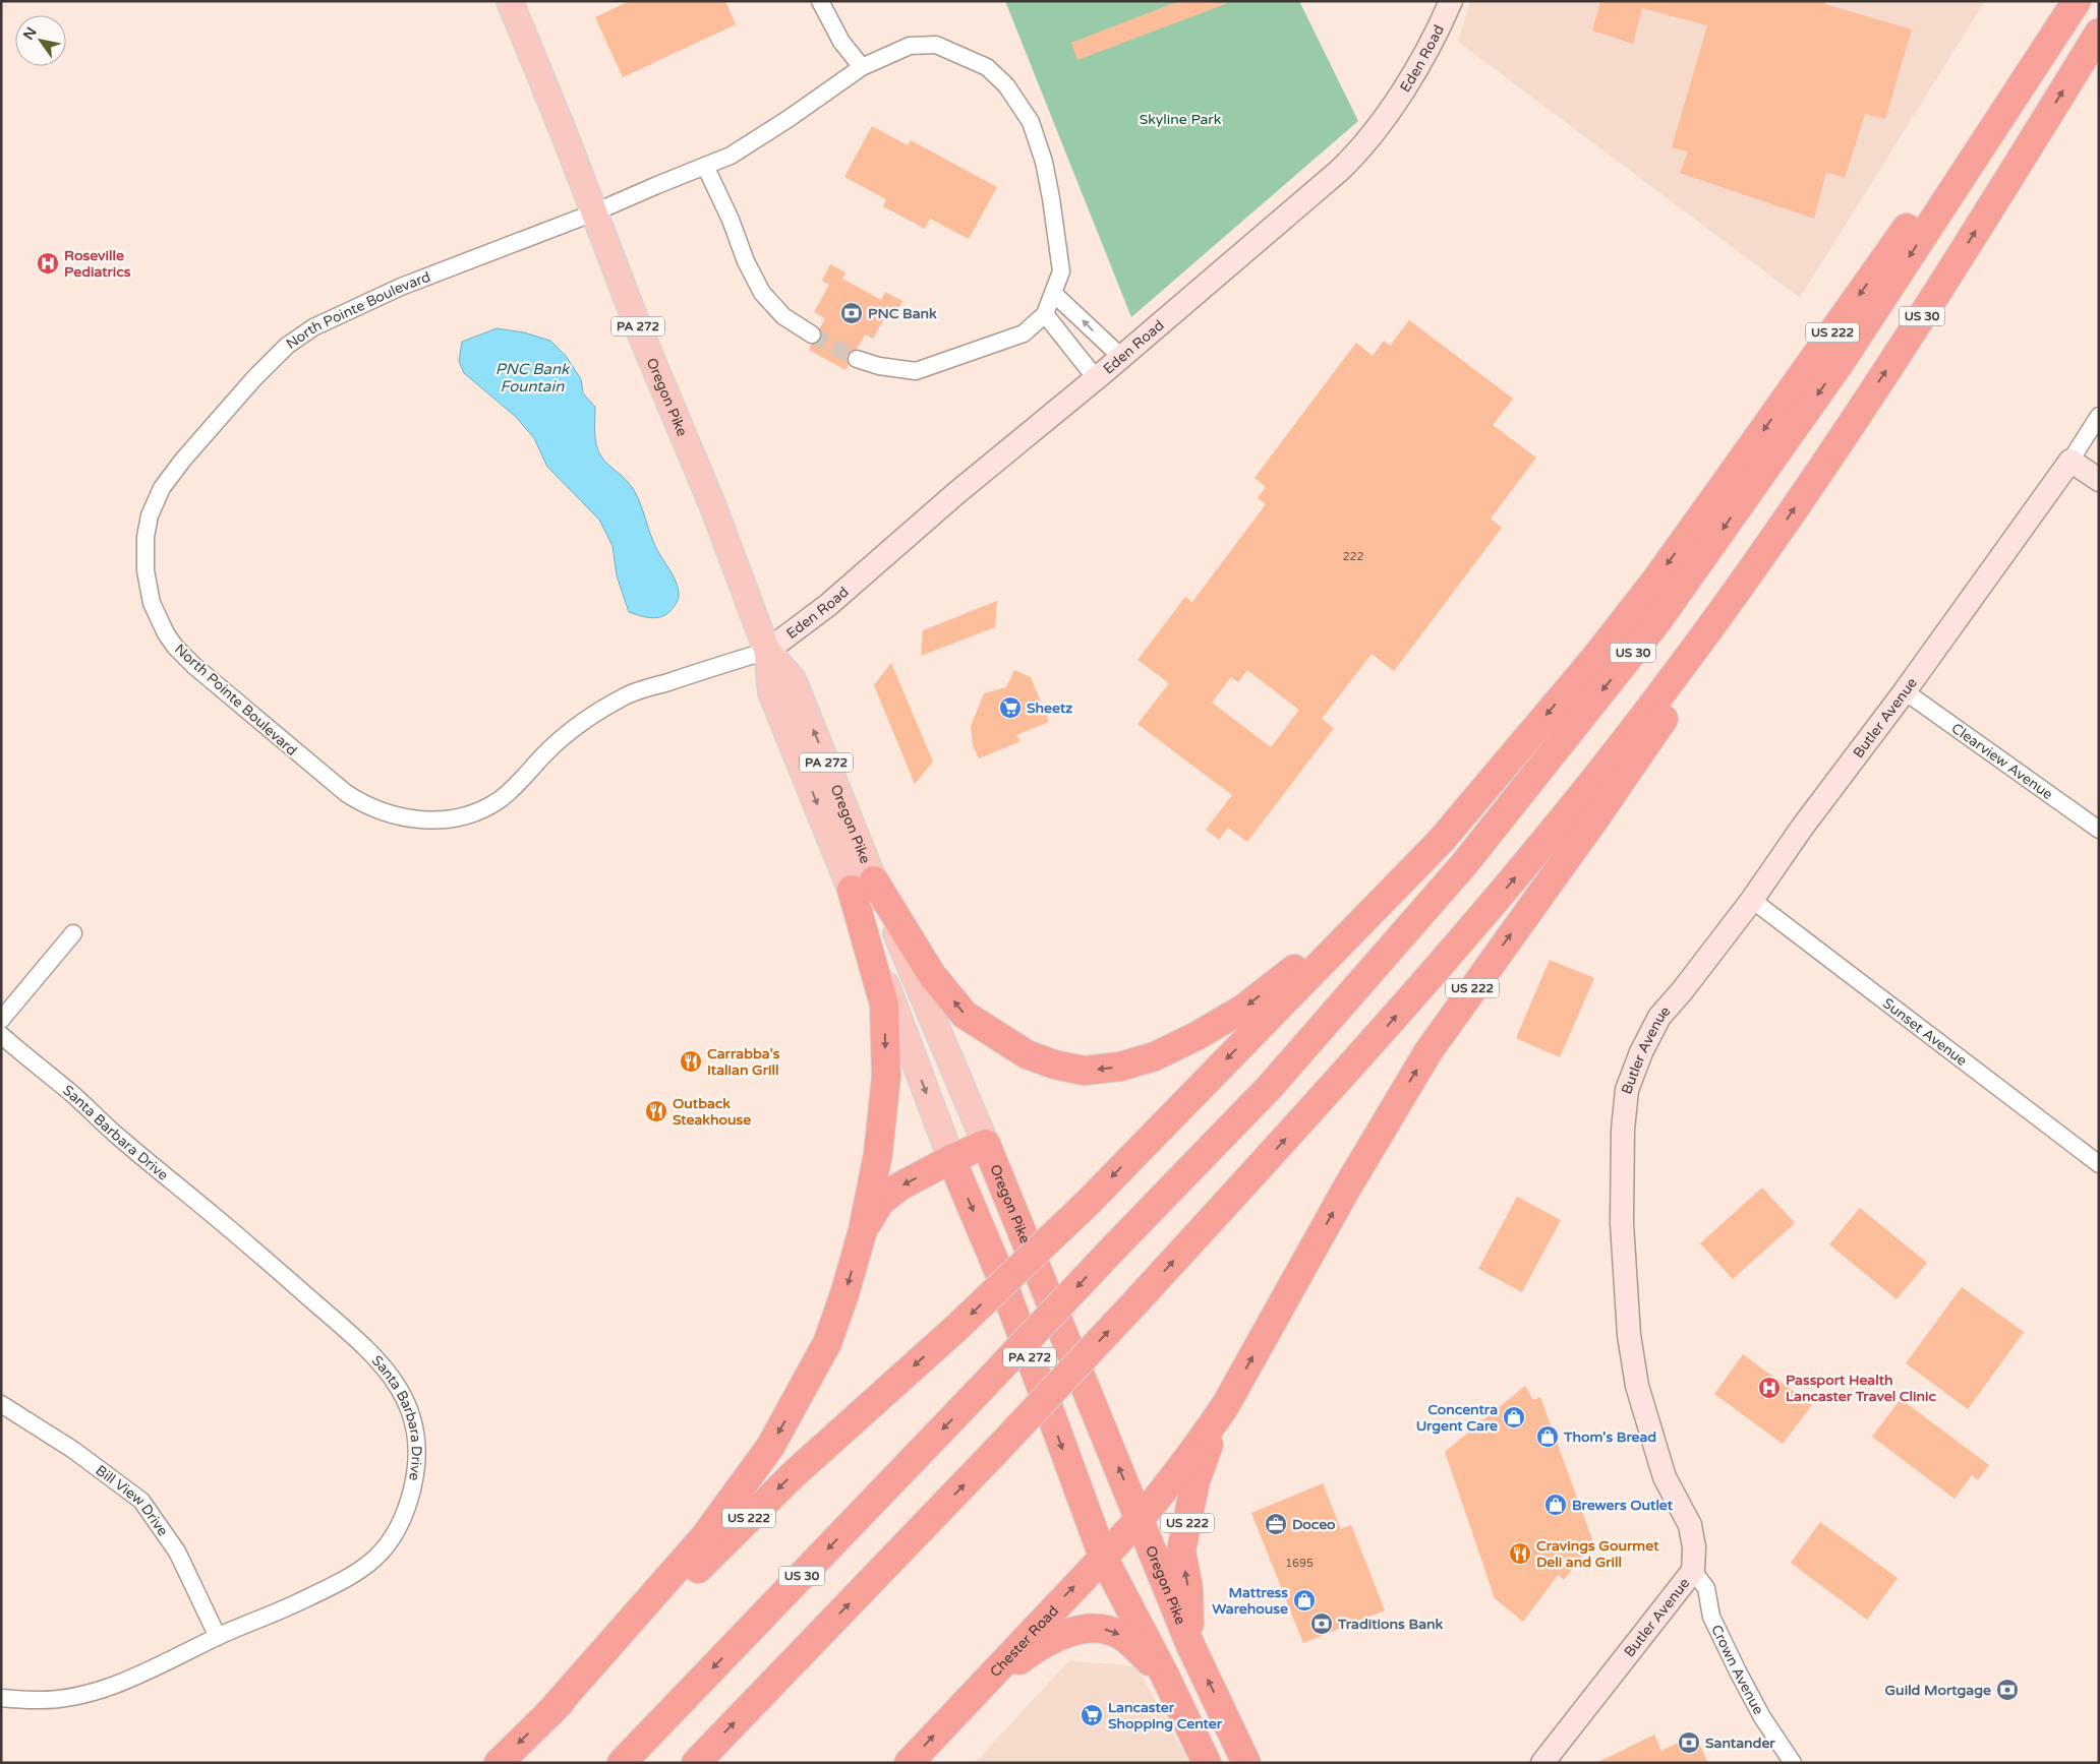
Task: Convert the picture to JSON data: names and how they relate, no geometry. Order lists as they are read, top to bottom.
{
  "streets": {
    "highway": [
      "US 30",
      "PA 272",
      "US 222",
      "Oregon Pike",
      "Chester Road"
    ],
    "street": [
      "Eden Road",
      "North Pointe Boulevard",
      "Butler Avenue",
      "Clearview Avenue",
      "Sunset Avenue",
      "Santa Barbara Drive",
      "Bill View Drive",
      "Crown Avenue"
    ]
  },
  "crossings": [
    ["Eden Road", "North Pointe Boulevard"],
    ["Eden Road", "Oregon Pike"],
    ["North Pointe Boulevard", "Oregon Pike"],
    ["US 30", "US 222"],
    ["US 222", "Oregon Pike"],
    ["US 222", "Chester Road"],
    ["Oregon Pike", "Chester Road"],
    ["Butler Avenue", "Clearview Avenue"],
    ["Butler Avenue", "Sunset Avenue"],
    ["Butler Avenue", "Crown Avenue"],
    ["Santa Barbara Drive", "Bill View Drive"]
  ],
  "water": ["PNC Bank Fountain"],
  "parks": ["Skyline Park"],
  "places": {
    "hospital": ["Roseville Pediatrics", "Passport Health Lancaster Travel Clinic"],
    "bank": [
      "PNC Bank",
      "Traditions Bank",
      "Guild Mortgage",
      "Santander"
    ],
    "supermarket": ["Sheetz", "Lancaster Shopping Center"],
    "restaurant": ["Carrabba's Italian Grill", "Outback Steakhouse", "Cravings Gourmet Deli and Grill"],
    "shop": [
      "Concentra Urgent Care",
      "Thom's Bread",
      "Brewers Outlet",
      "Mattress Warehouse"
    ],
    "office": ["Doceo"]
  },
  "house_numbers": ["222", "1695"],
  "north": "top left"
}
